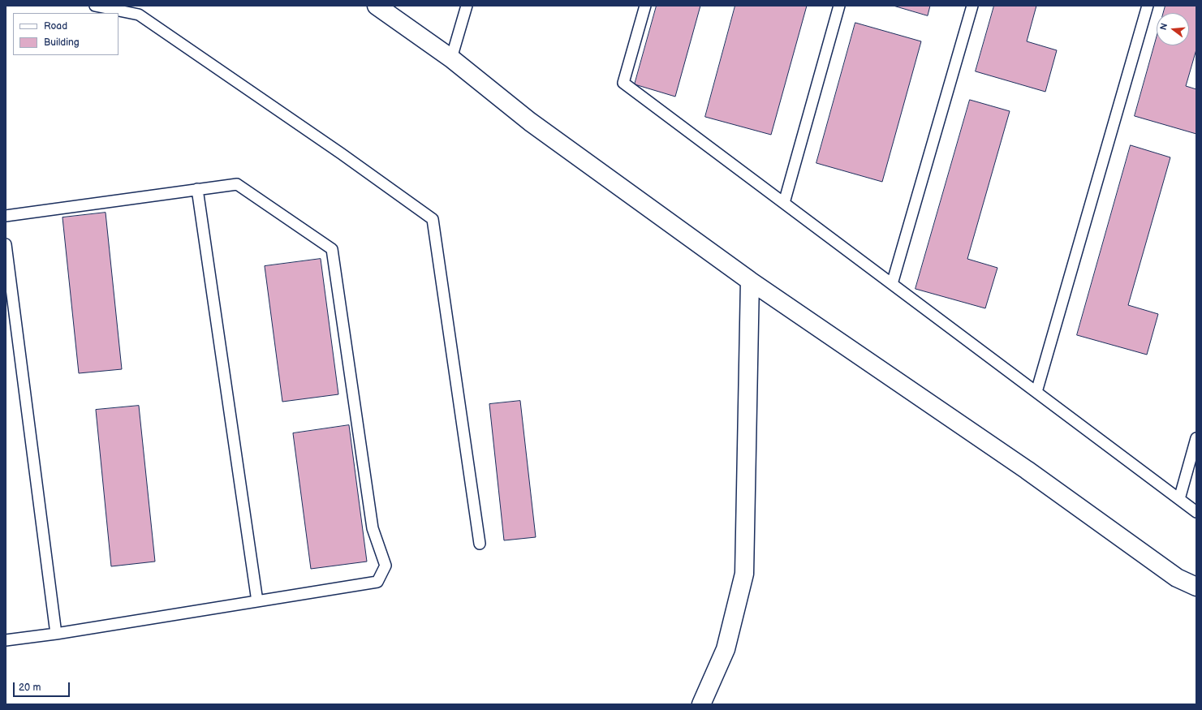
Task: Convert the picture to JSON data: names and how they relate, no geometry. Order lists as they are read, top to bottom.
{
  "legend": ["Road", "Building"],
  "scale_bar": "20 m",
  "north": "left"
}
